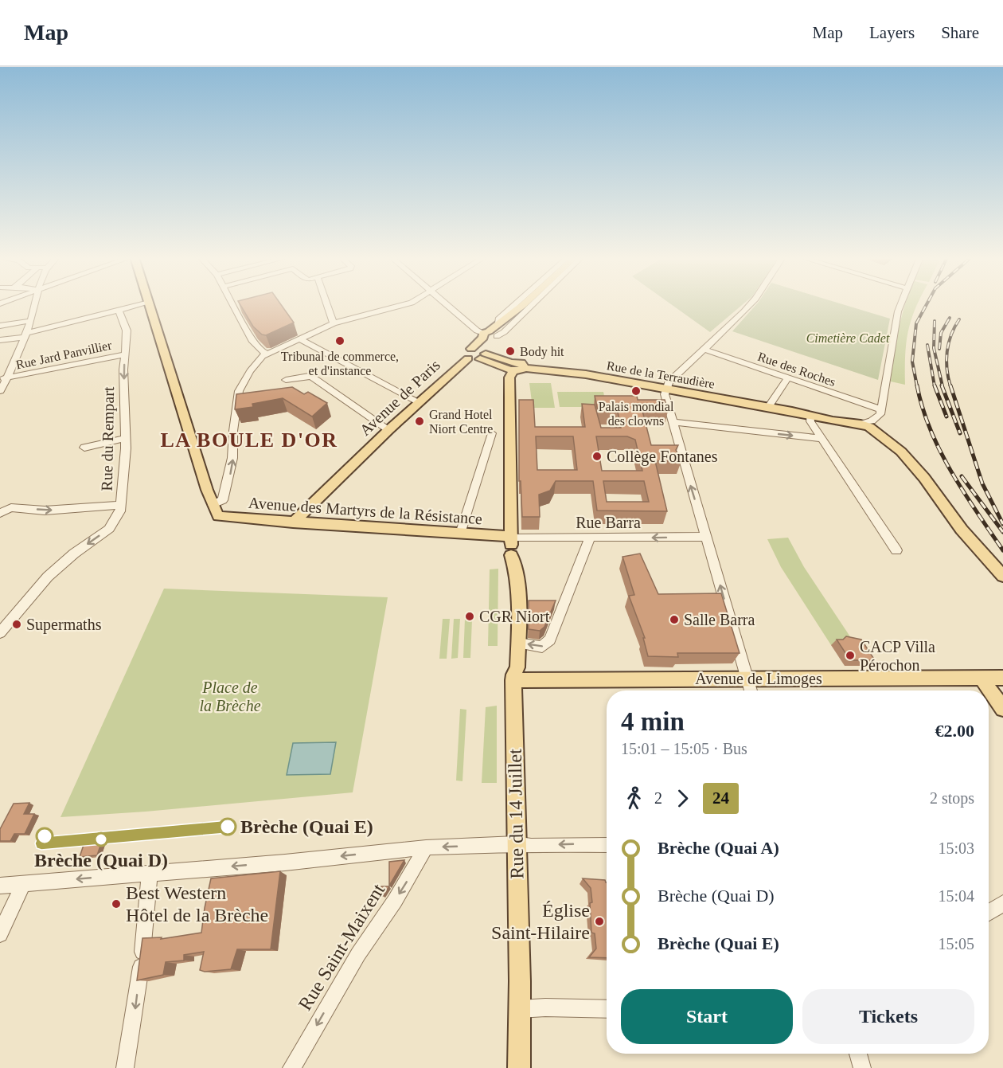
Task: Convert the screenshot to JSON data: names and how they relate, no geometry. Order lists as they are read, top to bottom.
{
  "streets": {
    "main road": [
      "Rue de la Terraudière",
      "Avenue de Paris",
      "Avenue des Martyrs de la Résistance",
      "Avenue de Limoges",
      "Rue du 14 Juillet"
    ],
    "street": [
      "Rue Jard Panvillier",
      "Rue des Roches",
      "Rue du Rempart",
      "Rue Barra",
      "Rue Saint-Maixent"
    ]
  },
  "crossings": [
    ["Rue Jard Panvillier", "Rue du Rempart"],
    ["Rue des Roches", "Rue de la Terraudière"],
    ["Rue de la Terraudière", "Rue du 14 Juillet"],
    ["Avenue de Paris", "Avenue des Martyrs de la Résistance"],
    ["Avenue des Martyrs de la Résistance", "Rue Barra"],
    ["Avenue des Martyrs de la Résistance", "Rue du 14 Juillet"],
    ["Rue Barra", "Rue du 14 Juillet"],
    ["Avenue de Limoges", "Rue du 14 Juillet"]
  ],
  "one_way": ["Rue du Rempart", "Rue Barra", "Rue Saint-Maixent"],
  "districts": ["LA BOULE D'OR"],
  "parks": ["Cimetière Cadet", "Place de la Brèche"],
  "places": [
    "Tribunal de commerce, et d'instance",
    "Body hit",
    "Palais mondial des clowns",
    "Grand Hotel Niort Centre",
    "Collège Fontanes",
    "CGR Niort",
    "Salle Barra",
    "Supermaths",
    "CACP Villa Pérochon",
    "Brèche (Quai E)",
    "Brèche (Quai D)",
    "Best Western Hôtel de la Brèche",
    "Église Saint-Hilaire"
  ],
  "lines": ["bus line 24"],
  "page": {
    "header": "Map",
    "nav": ["Map", "Layers", "Share"],
    "heading": ["4 min", "15:01 – 15:05 · Bus", "€2.00"],
    "legs": ["2", "24", "2 stops"],
    "list": [
      {
        "name": "Brèche (Quai A)",
        "value": "15:03"
      },
      {
        "name": "Brèche (Quai D)",
        "value": "15:04"
      },
      {
        "name": "Brèche (Quai E)",
        "value": "15:05"
      }
    ],
    "buttons": ["Start", "Tickets"]
  }
}
